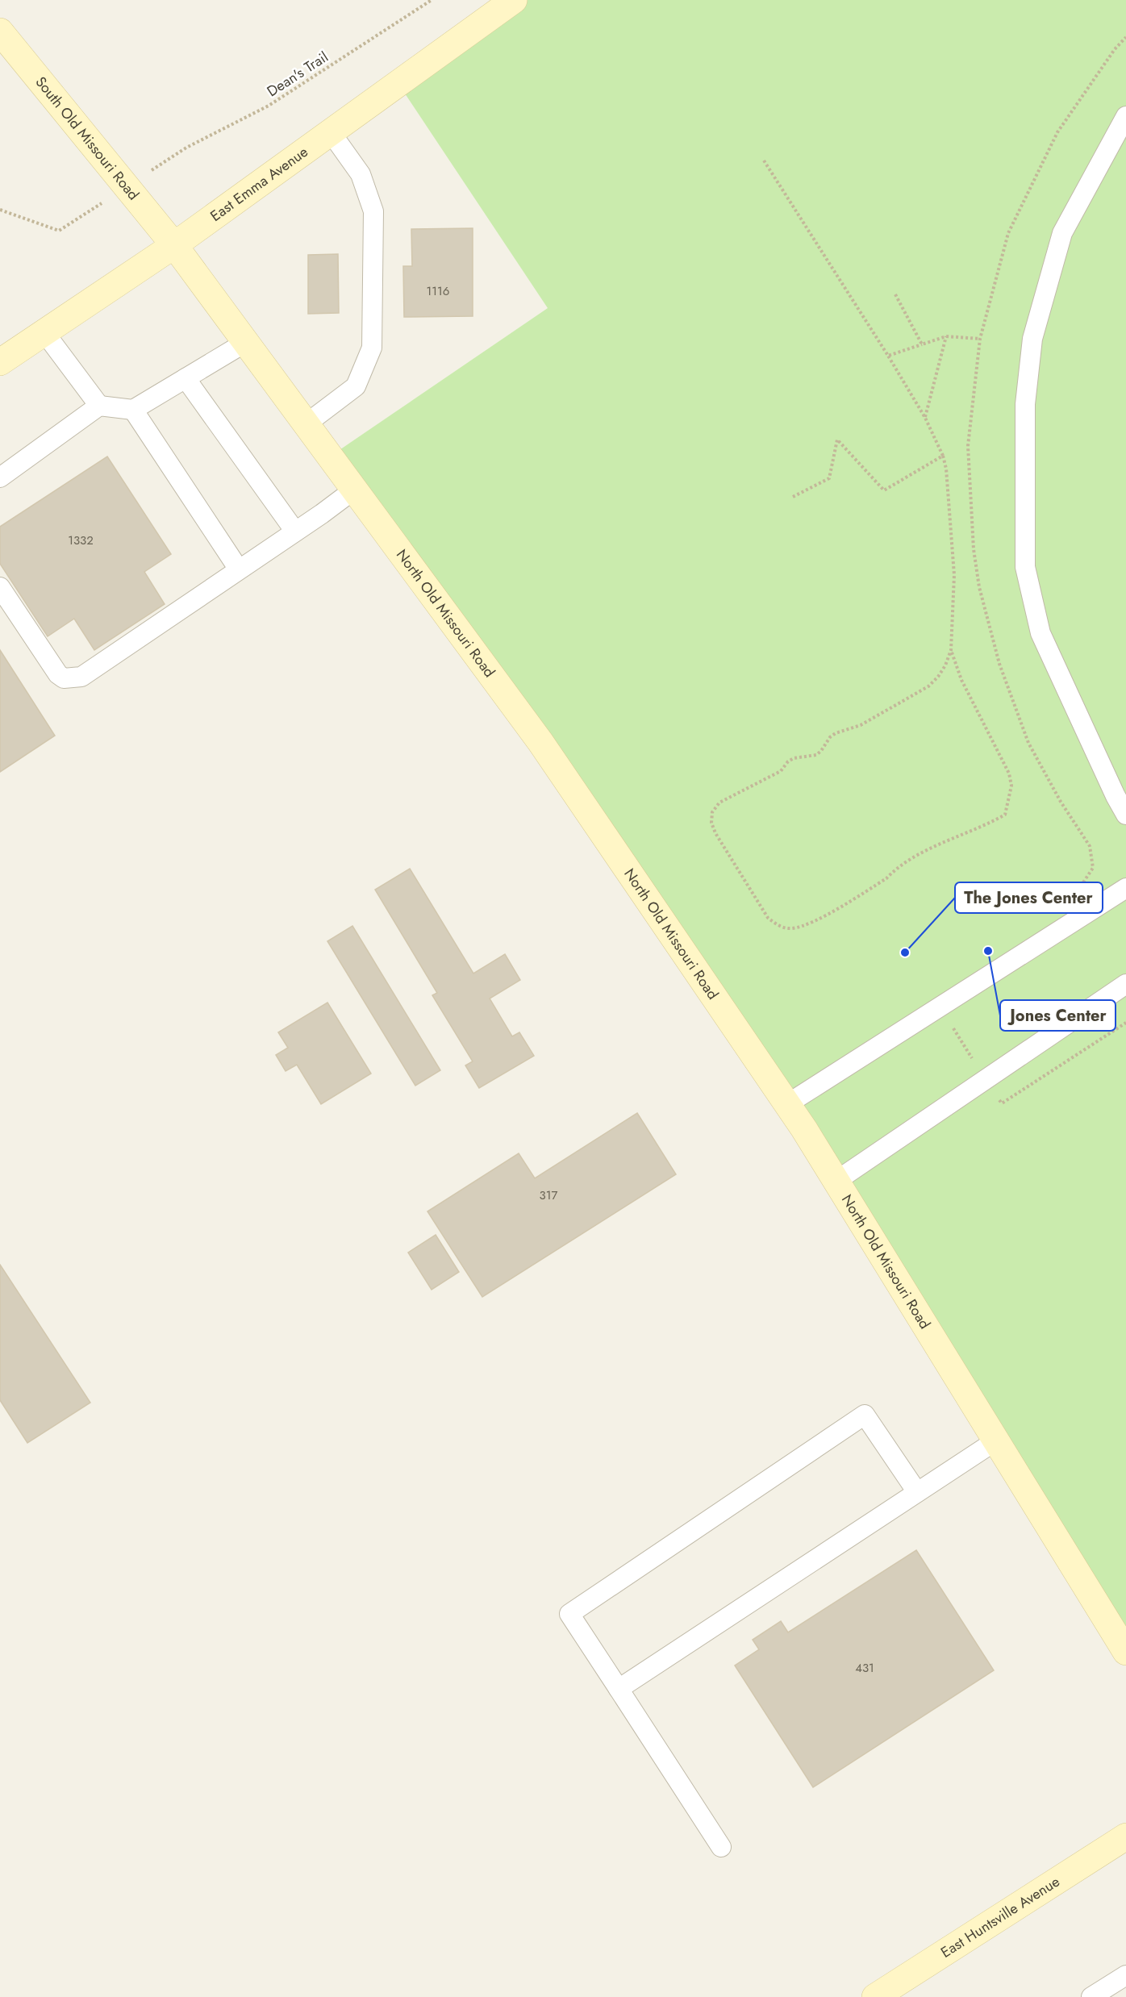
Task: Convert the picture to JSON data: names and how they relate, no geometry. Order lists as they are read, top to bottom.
{
  "streets": {
    "main road": [
      "South Old Missouri Road",
      "East Emma Avenue",
      "North Old Missouri Road",
      "East Huntsville Avenue"
    ],
    "path": ["Dean's Trail"]
  },
  "crossings": [
    ["South Old Missouri Road", "East Emma Avenue"],
    ["South Old Missouri Road", "North Old Missouri Road"],
    ["East Emma Avenue", "North Old Missouri Road"]
  ],
  "places": ["Jones Center", "The Jones Center"],
  "house_numbers": [
    "1116",
    "1332",
    "317",
    "431"
  ]
}
